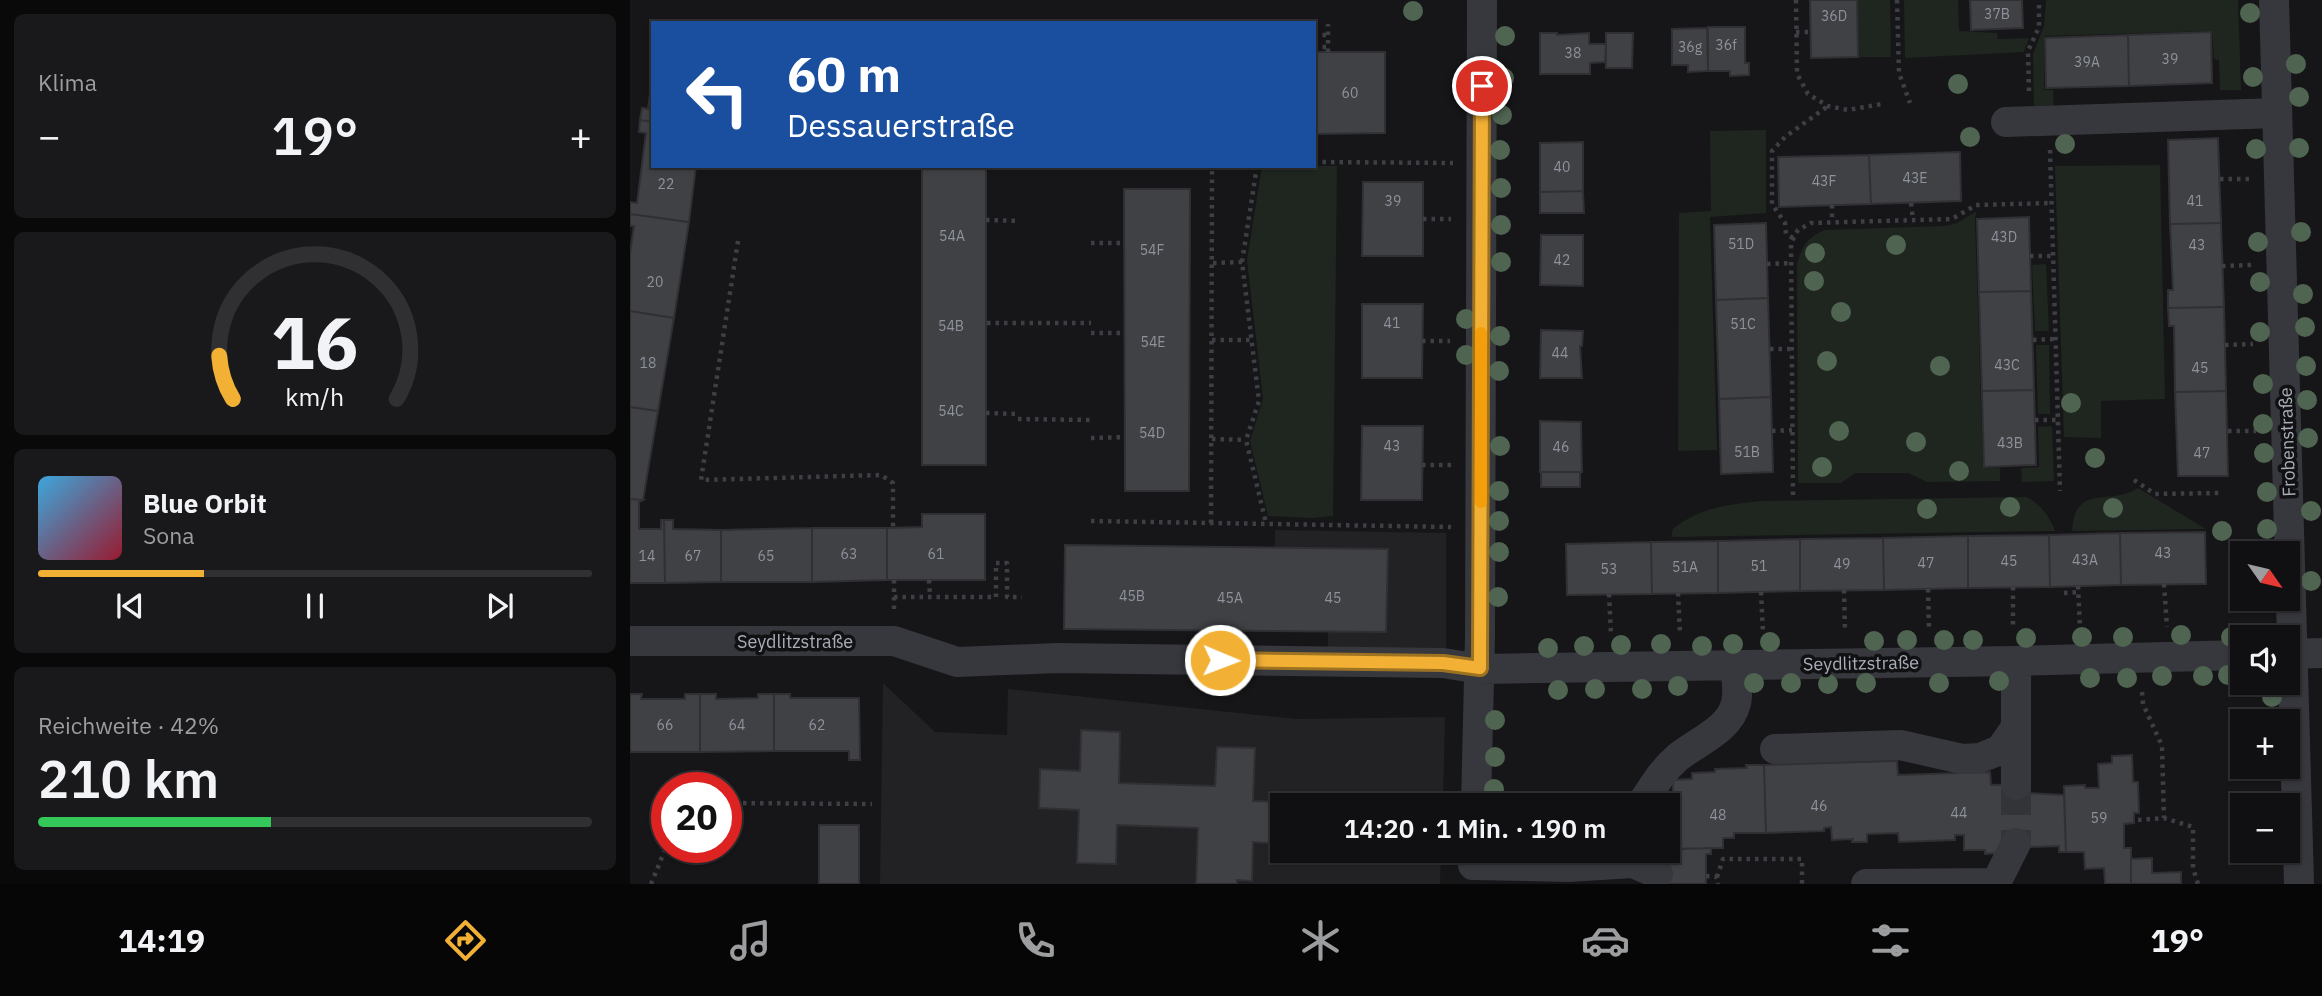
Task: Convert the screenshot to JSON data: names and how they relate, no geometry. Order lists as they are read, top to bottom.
{
  "streets": {
    "street": ["Frobenstraße", "Seydlitzstraße"]
  },
  "house_numbers": [
    "37B",
    "36D",
    "36f",
    "36g",
    "38",
    "39",
    "39A",
    "60",
    "40",
    "43E",
    "43F",
    "22",
    "39",
    "41",
    "54A",
    "43D",
    "51D",
    "43",
    "54F",
    "42",
    "20",
    "41",
    "51C",
    "54B",
    "54E",
    "44",
    "18",
    "43C",
    "45",
    "54C",
    "54D",
    "43B",
    "43",
    "46",
    "51B",
    "47",
    "43",
    "63",
    "61",
    "14",
    "67",
    "65",
    "43A",
    "45",
    "47",
    "49",
    "51",
    "51A",
    "53",
    "45B",
    "45A",
    "45",
    "66",
    "64",
    "62",
    "46",
    "44",
    "48",
    "59"
  ],
  "north": "bottom right",
  "page": {
    "tile": [
      "Klima",
      ["Reichweite · 42%", "210 km"]
    ],
    "turn": ["60 m", "Dessauerstraße"],
    "heat": ["−", "19°", "+"],
    "song": ["Blue Orbit", "Sona"],
    "map_buttons": ["+", "−"],
    "limit": "20",
    "trip": "14:20 · 1 Min. · 190 m",
    "tabs": ["14:19", "19°"],
    "gauge": ["16", "km/h"]
  }
}
